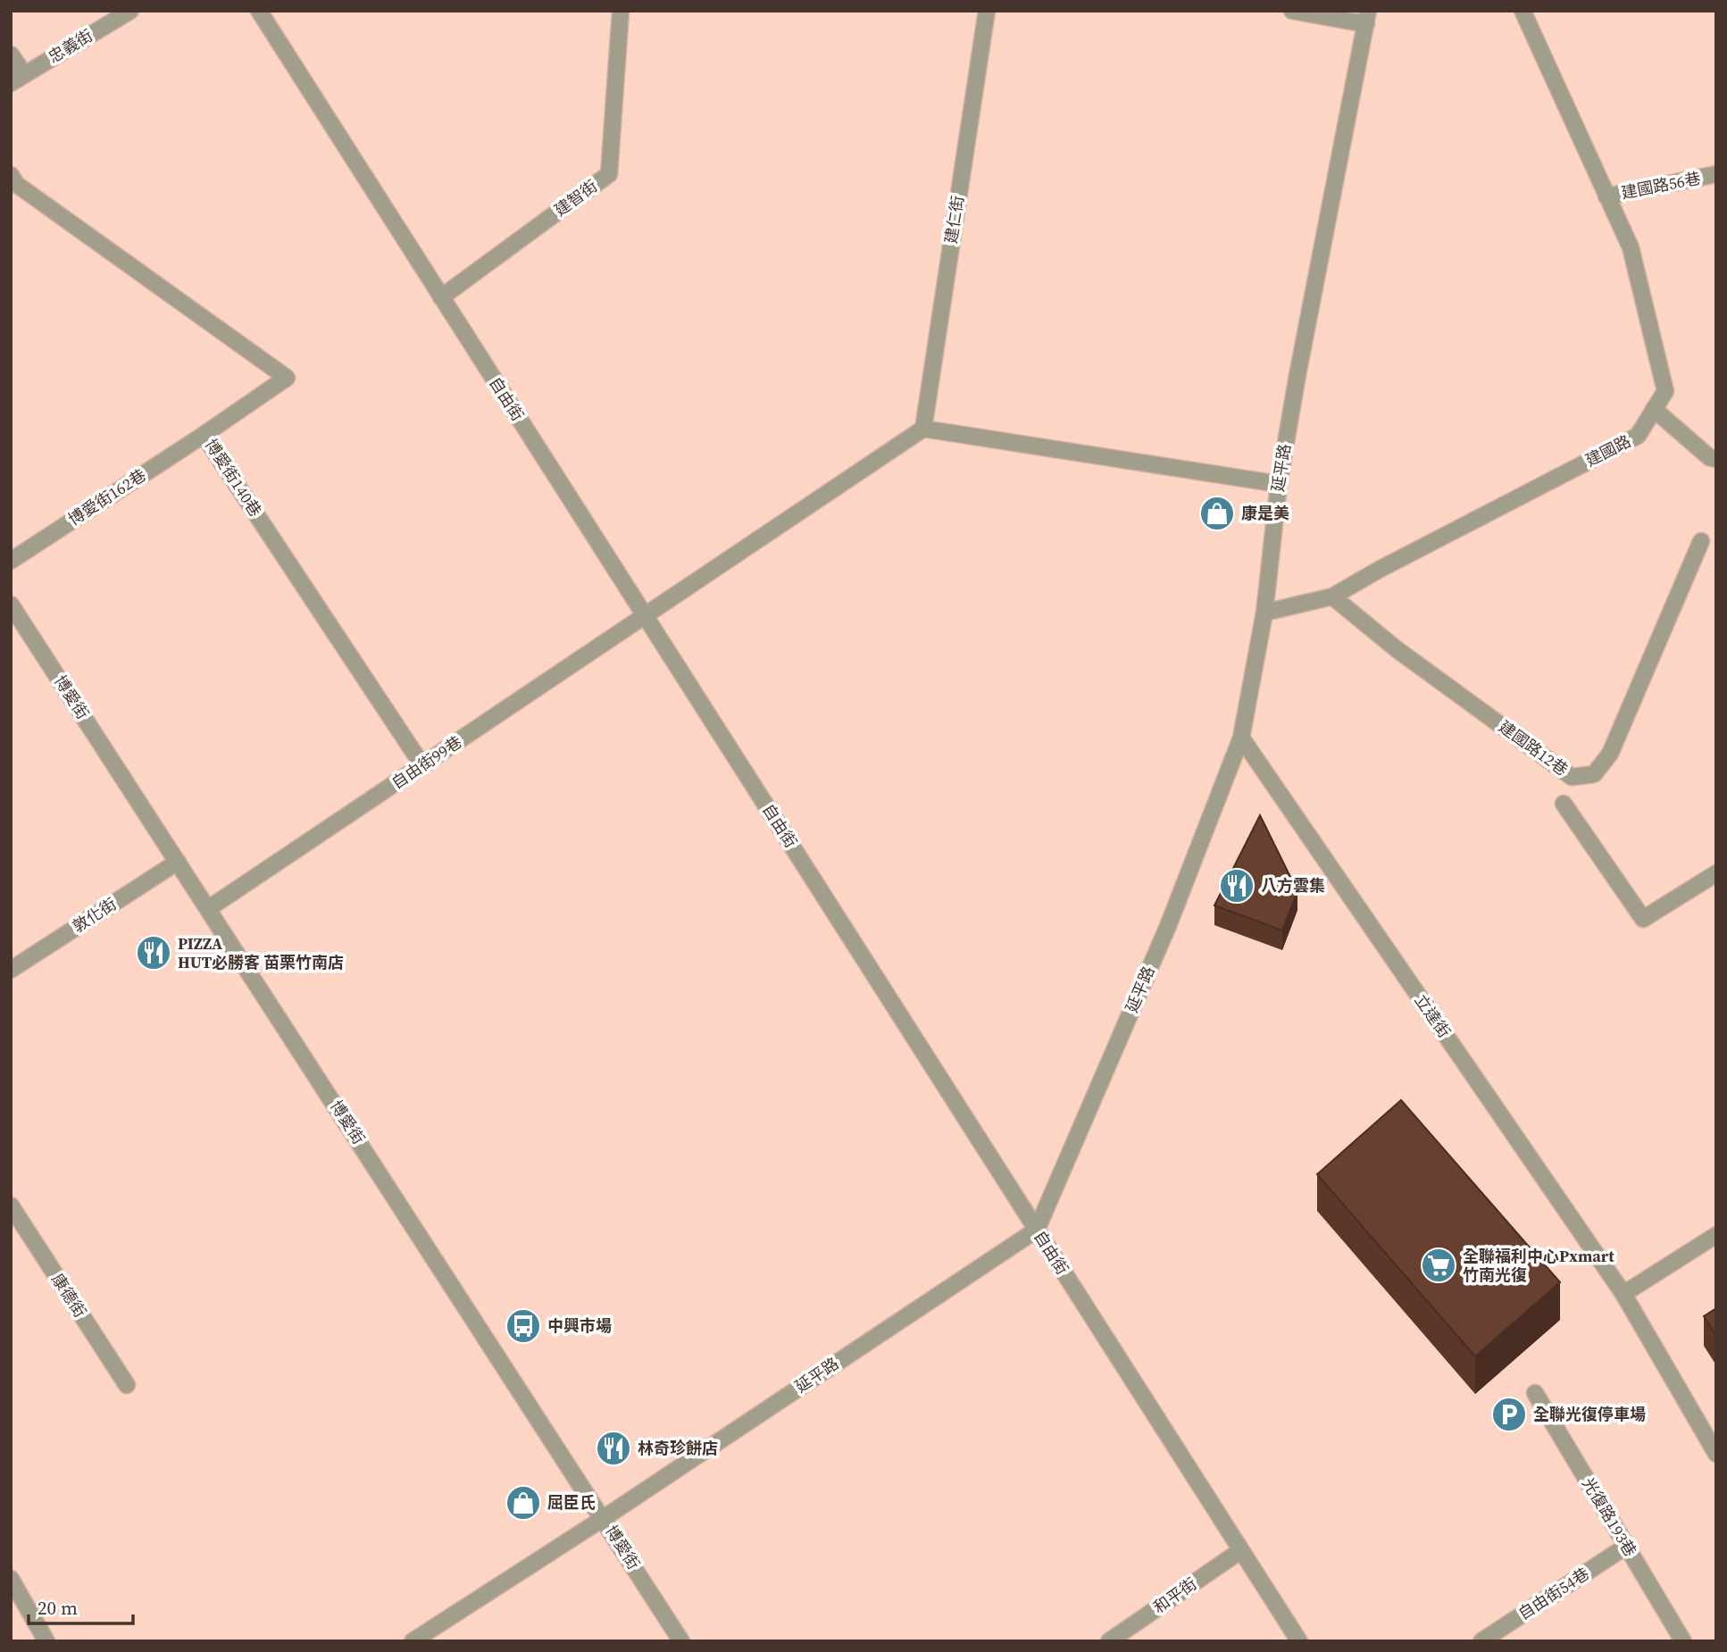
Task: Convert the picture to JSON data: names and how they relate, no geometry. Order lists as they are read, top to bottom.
{
  "streets": {
    "street": [
      "忠義街",
      "建國路56巷",
      "建智街",
      "建仁街",
      "自由街",
      "建國路",
      "延平路",
      "博愛街140巷",
      "博愛街162巷",
      "博愛街",
      "建國路12巷",
      "自由街99巷",
      "敦化街",
      "立達街",
      "康德街",
      "光復路193巷",
      "自由街54巷",
      "和平街"
    ]
  },
  "crossings": [
    ["建國路56巷", "建國路"],
    ["建智街", "自由街"],
    ["自由街", "延平路"],
    ["自由街", "自由街99巷"],
    ["自由街", "和平街"],
    ["建國路", "延平路"],
    ["建國路", "建國路12巷"],
    ["延平路", "博愛街"],
    ["延平路", "立達街"],
    ["博愛街140巷", "博愛街162巷"],
    ["博愛街140巷", "自由街99巷"],
    ["博愛街", "自由街99巷"],
    ["博愛街", "敦化街"],
    ["光復路193巷", "自由街54巷"]
  ],
  "places": {
    "shop": ["康是美", "屈臣氏"],
    "restaurant": ["八方雲集", "PIZZA HUT必勝客 苗栗竹南店", "林奇珍餅店"],
    "supermarket": ["全聯福利中心Pxmart 竹南光復"],
    "bus stop": ["中興市場"],
    "parking": ["全聯光復停車場"]
  },
  "scale_bar": "20 m"
}
